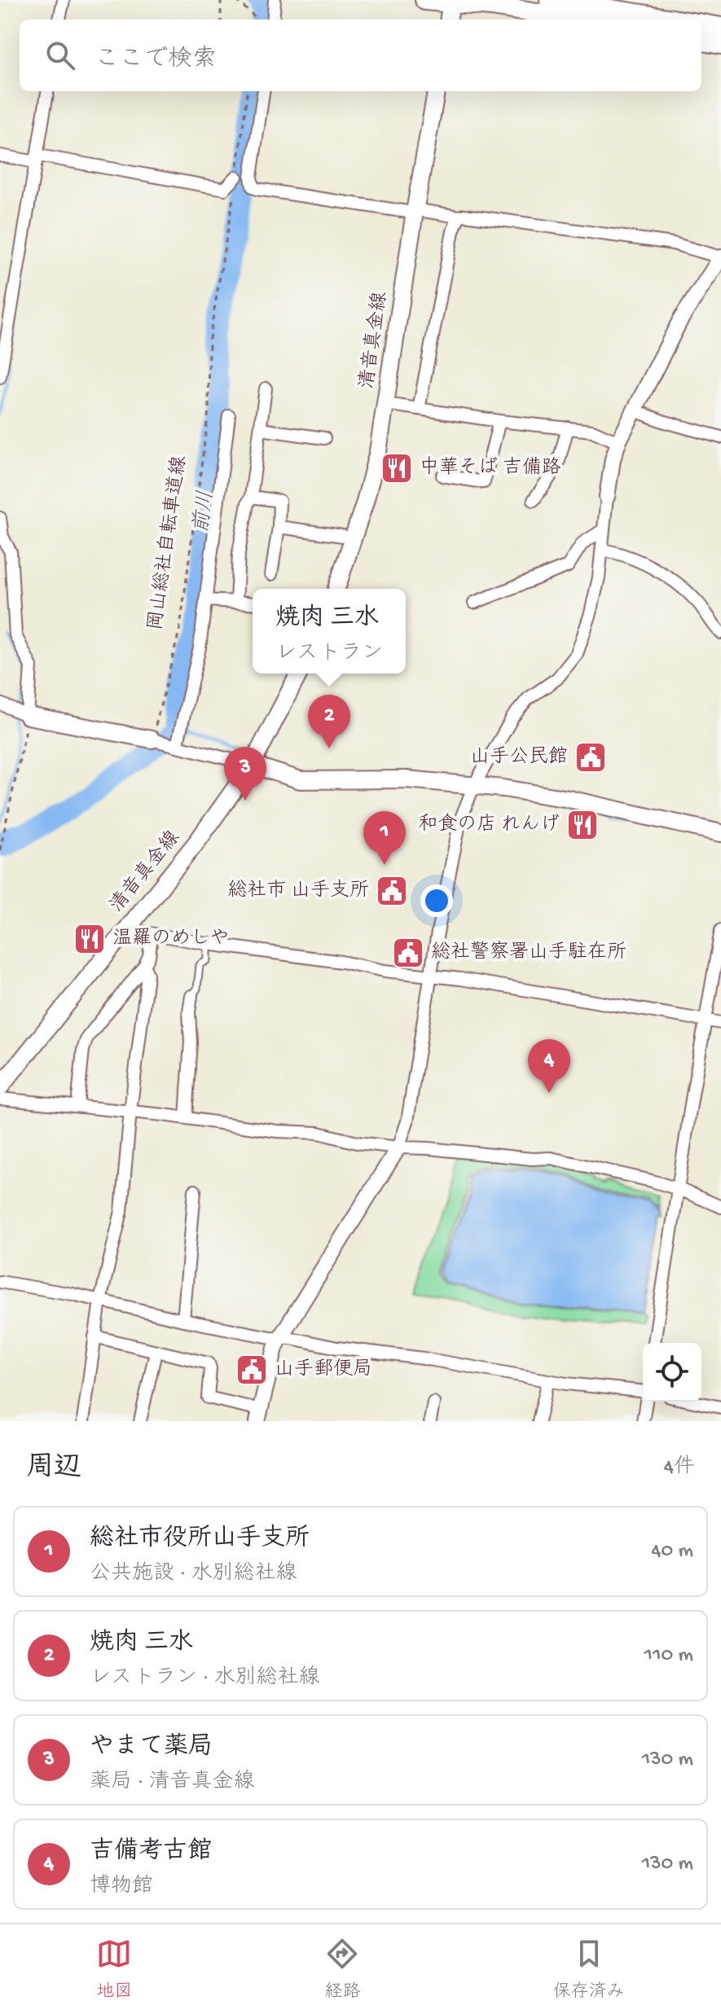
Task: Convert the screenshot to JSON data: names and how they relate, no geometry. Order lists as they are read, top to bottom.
{
  "streets": {
    "main road": ["清音真金線"],
    "path": ["岡山総社自転車道線"]
  },
  "water": ["前川"],
  "places": {
    "restaurant": ["中華そば 吉備路", "和食の店 れんげ", "温羅のめしや"],
    "public building": [
      "山手公民館",
      "総社市 山手支所",
      "総社警察署山手駐在所",
      "山手郵便局"
    ]
  },
  "page": {
    "search": "ここで検索",
    "popup": ["焼肉 三水", "レストラン"],
    "pins": [
      "2",
      "3",
      "1",
      "4"
    ],
    "heading": ["周辺", "4件"],
    "list": [
      {
        "mark": "1",
        "name": "総社市役所山手支所",
        "note": "公共施設 · 水別総社線",
        "value": "40 m"
      },
      {
        "mark": "2",
        "name": "焼肉 三水",
        "note": "レストラン · 水別総社線",
        "value": "110 m"
      },
      {
        "mark": "3",
        "name": "やまて薬局",
        "note": "薬局 · 清音真金線",
        "value": "130 m"
      },
      {
        "mark": "4",
        "name": "吉備考古館",
        "note": "博物館",
        "value": "130 m"
      }
    ],
    "nav": ["地図", "経路", "保存済み"]
  }
}
